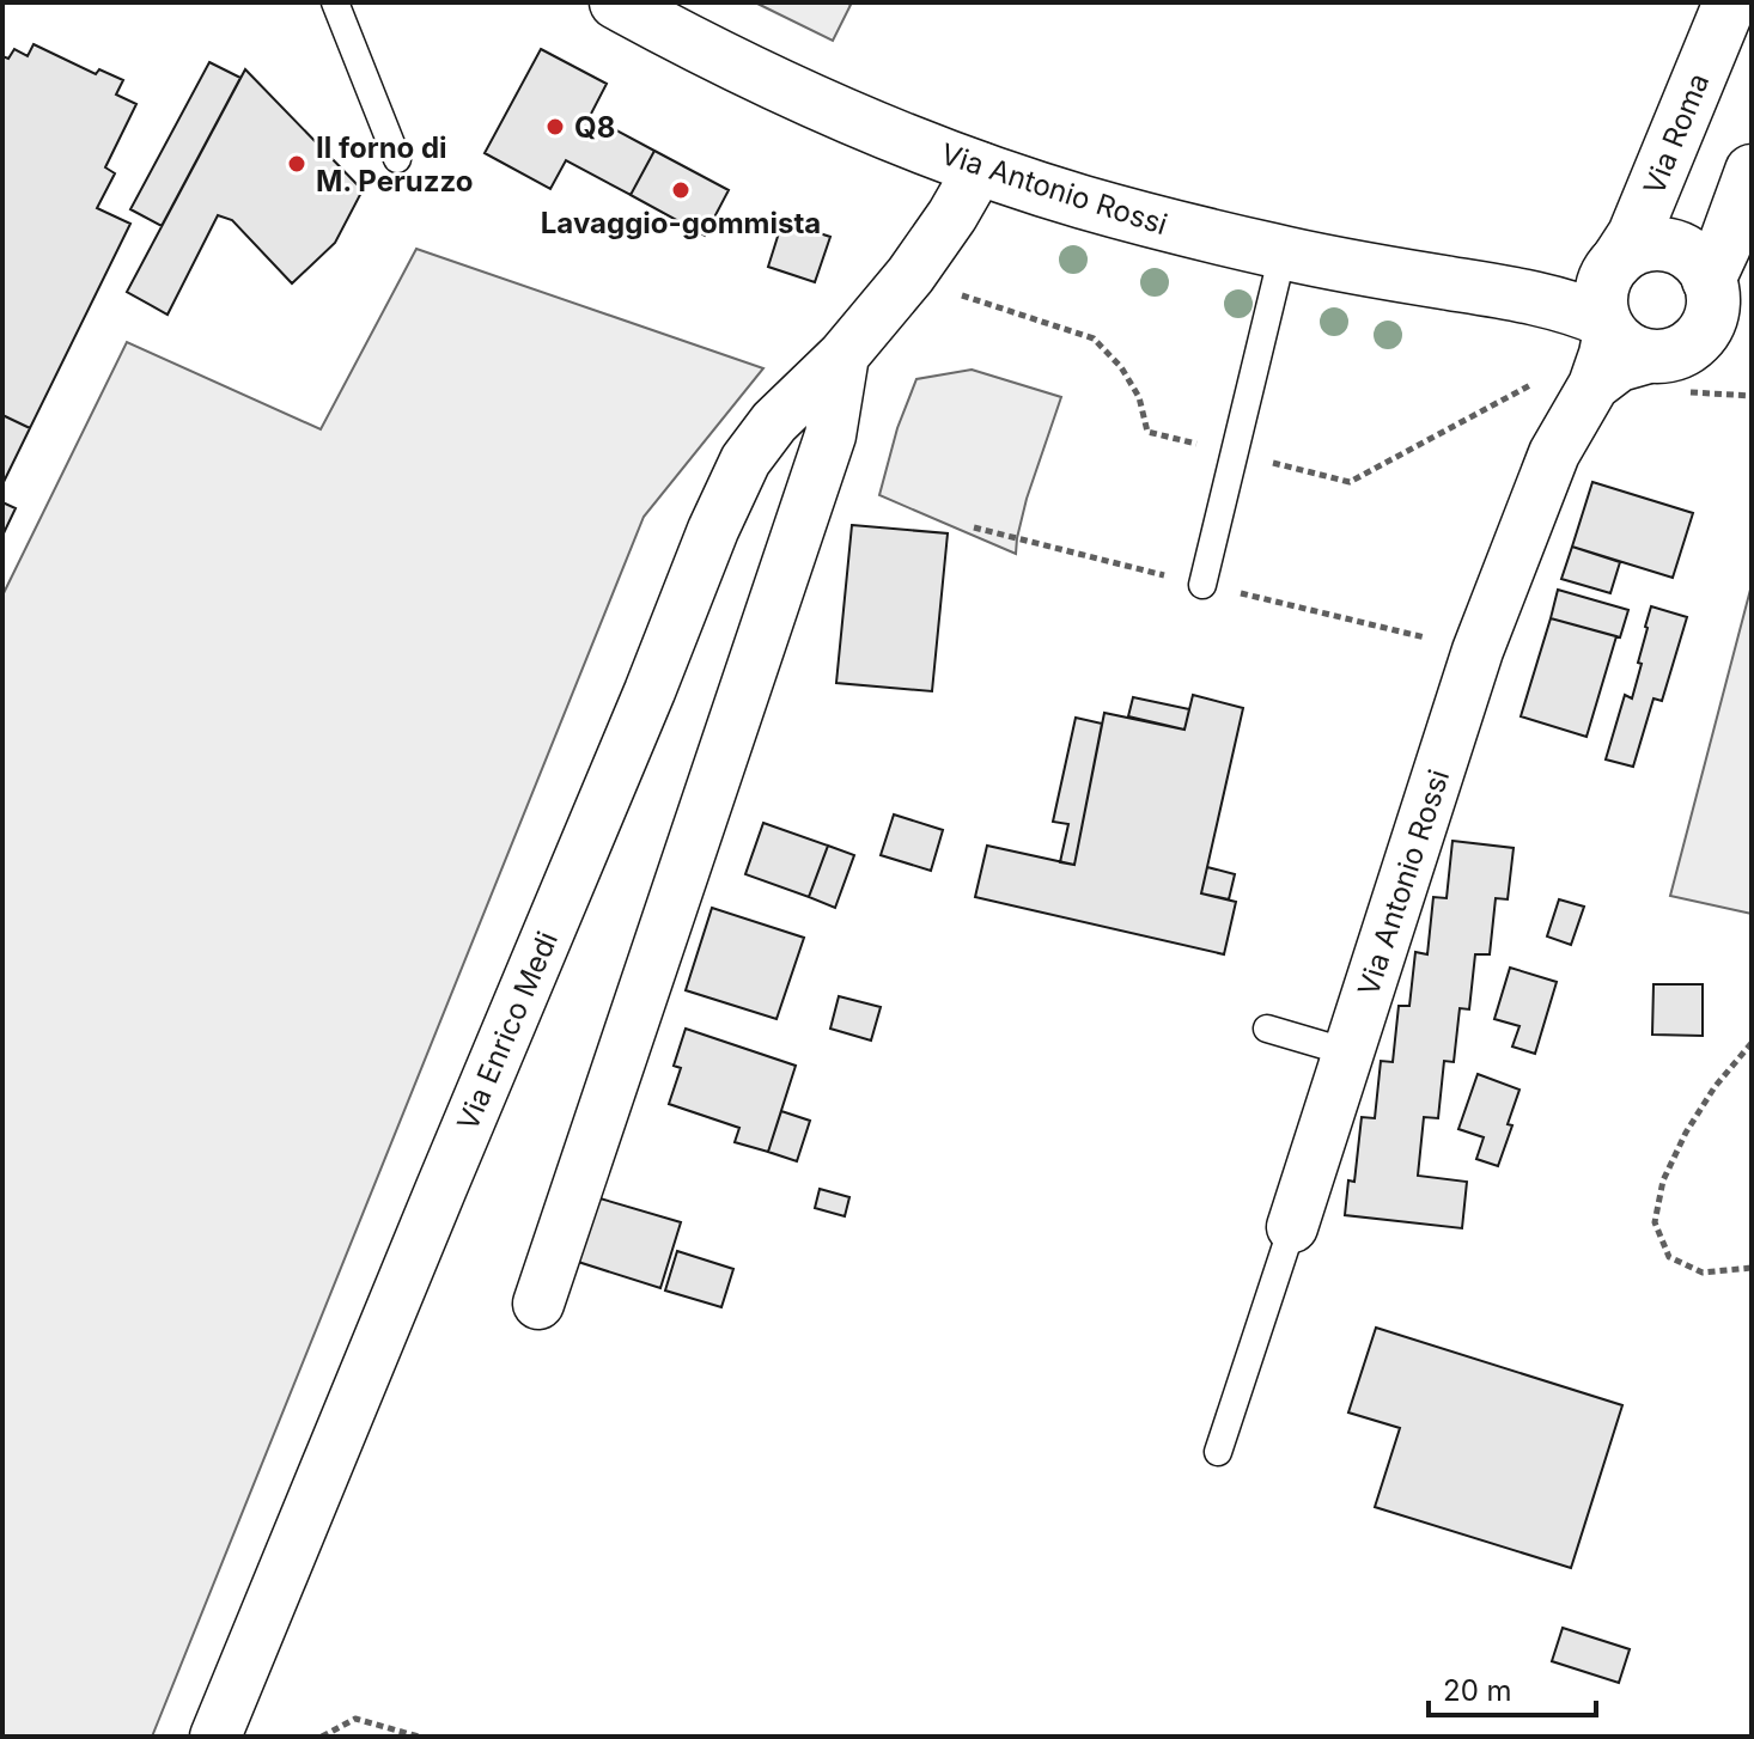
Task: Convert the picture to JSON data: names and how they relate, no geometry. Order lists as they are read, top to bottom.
{
  "streets": {
    "main road": ["Via Roma", "Via Antonio Rossi"],
    "street": ["Via Enrico Medi"]
  },
  "crossings": [
    ["Via Roma", "Via Antonio Rossi"],
    ["Via Antonio Rossi", "Via Enrico Medi"]
  ],
  "places": ["Q8", "Il forno di M. Peruzzo", "Lavaggio-gommista"],
  "scale_bar": "20 m"
}
